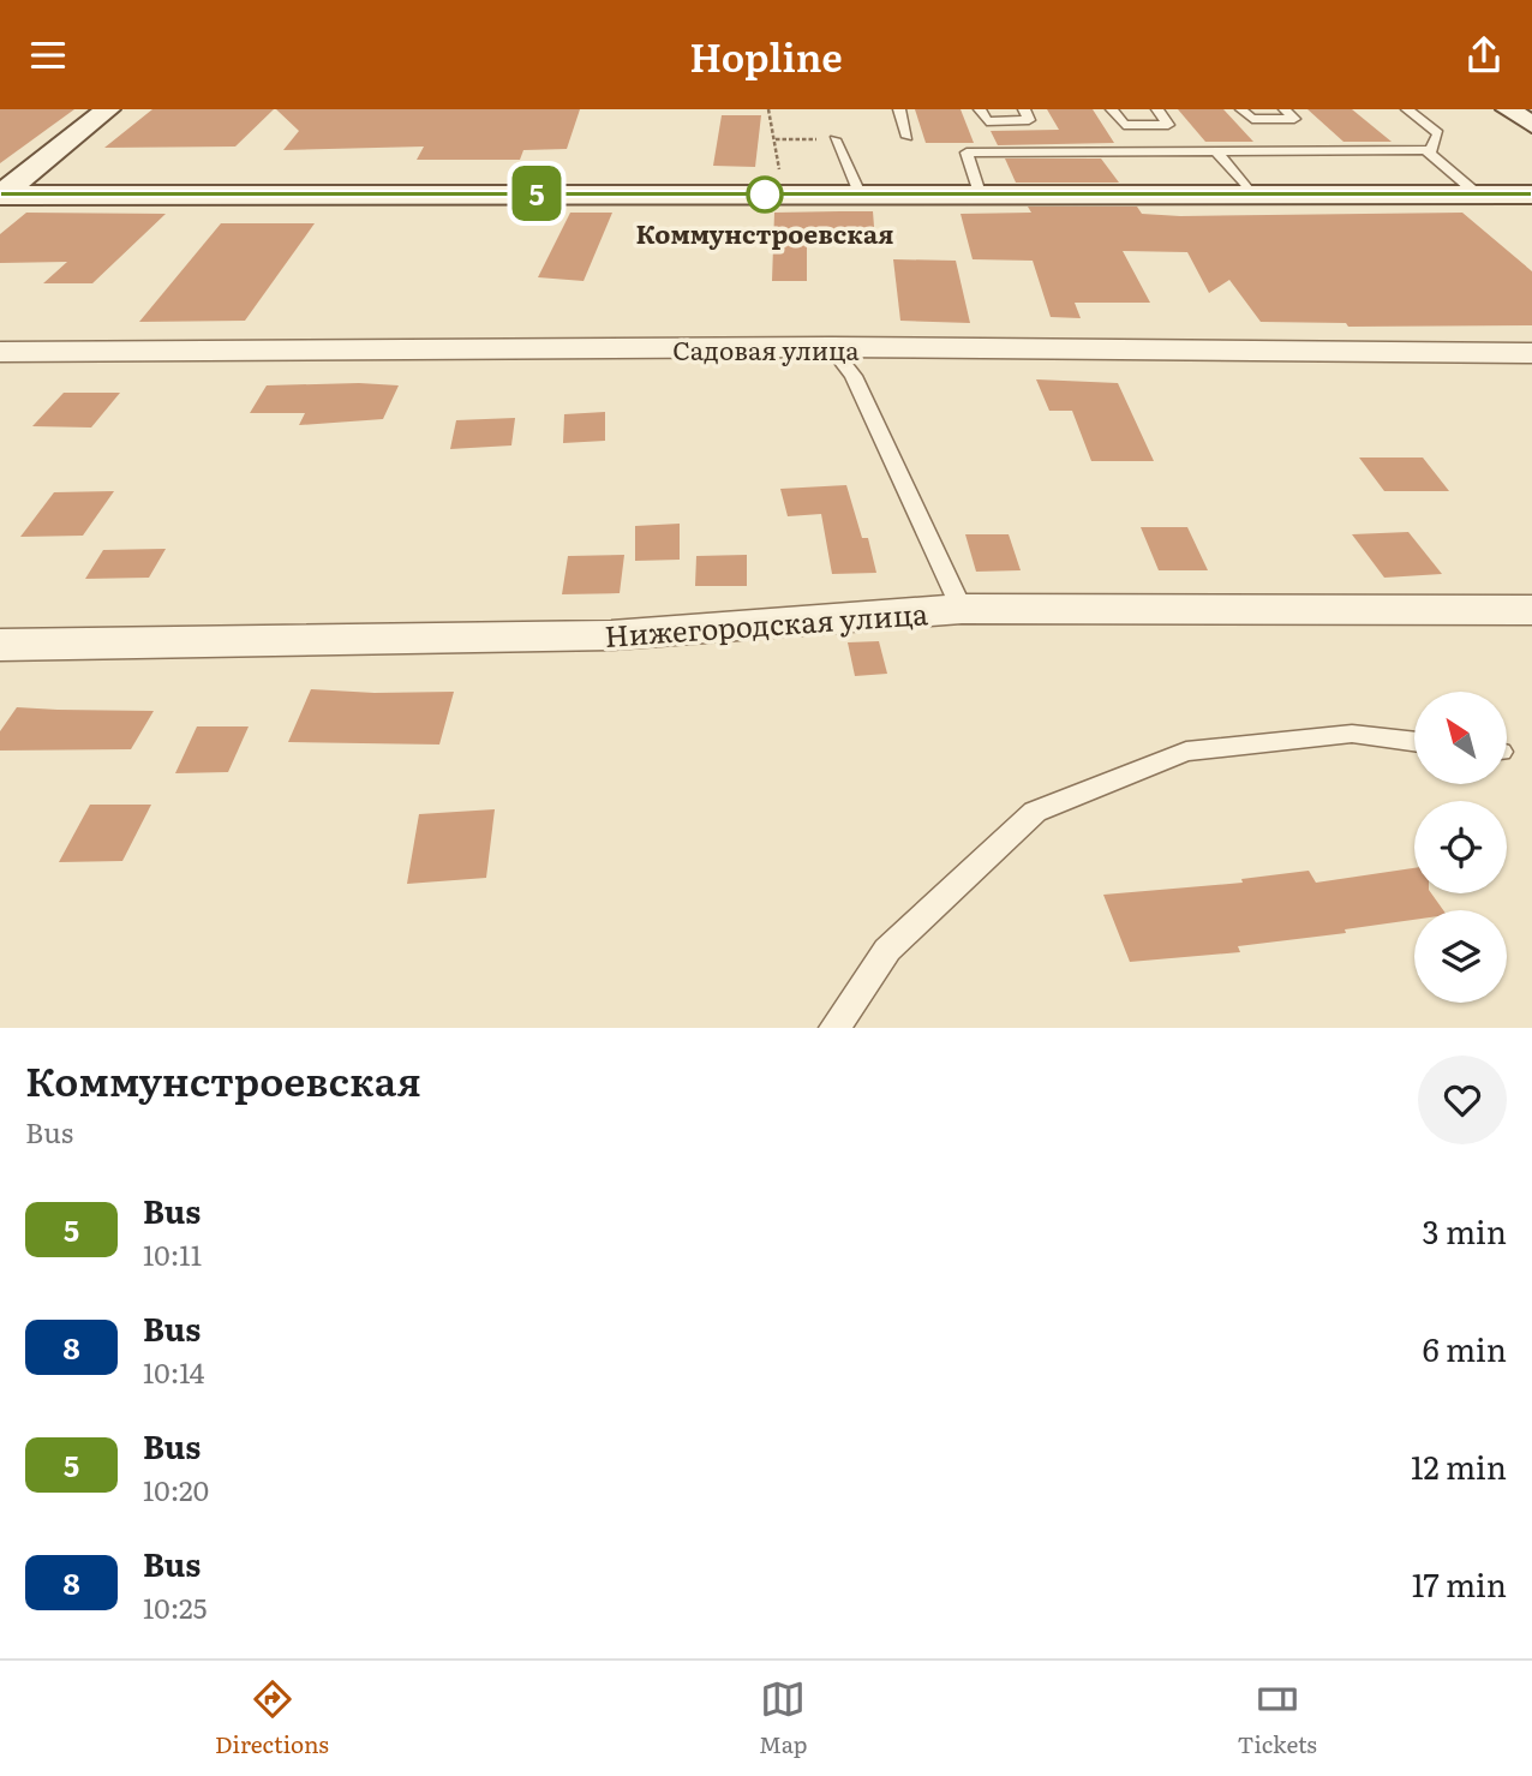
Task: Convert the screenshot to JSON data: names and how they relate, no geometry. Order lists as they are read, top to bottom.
{
  "streets": {
    "street": ["Садовая улица", "Нижегородская улица"]
  },
  "places": ["Коммунстроевская"],
  "lines": ["bus line 5"],
  "north": "top left",
  "page": {
    "header": "Hopline",
    "on_map": "5",
    "heading": ["Коммунстроевская", "Bus"],
    "list": [
      {
        "mark": "5",
        "name": "Bus",
        "note": "10:11",
        "value": "3 min"
      },
      {
        "mark": "8",
        "name": "Bus",
        "note": "10:14",
        "value": "6 min"
      },
      {
        "mark": "5",
        "name": "Bus",
        "note": "10:20",
        "value": "12 min"
      },
      {
        "mark": "8",
        "name": "Bus",
        "note": "10:25",
        "value": "17 min"
      }
    ],
    "tabs": ["Directions", "Map", "Tickets"]
  }
}
